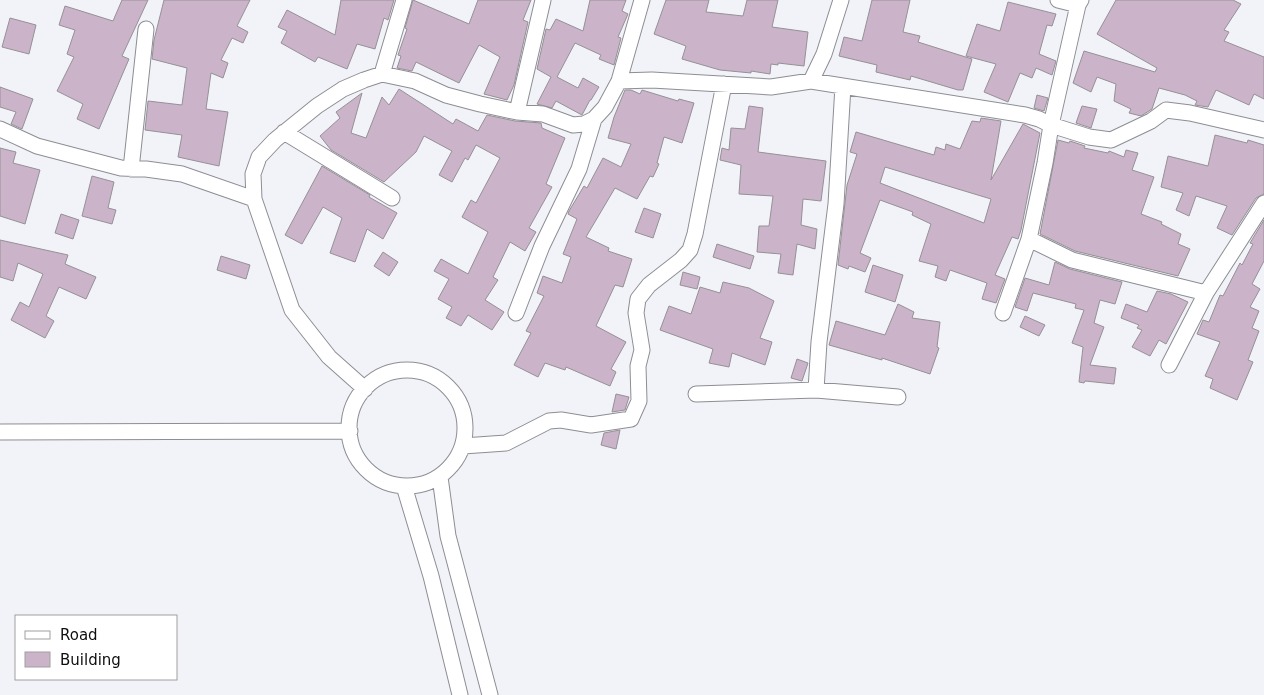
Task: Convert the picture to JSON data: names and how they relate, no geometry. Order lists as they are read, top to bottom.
{
  "legend": ["Road", "Building"]
}
